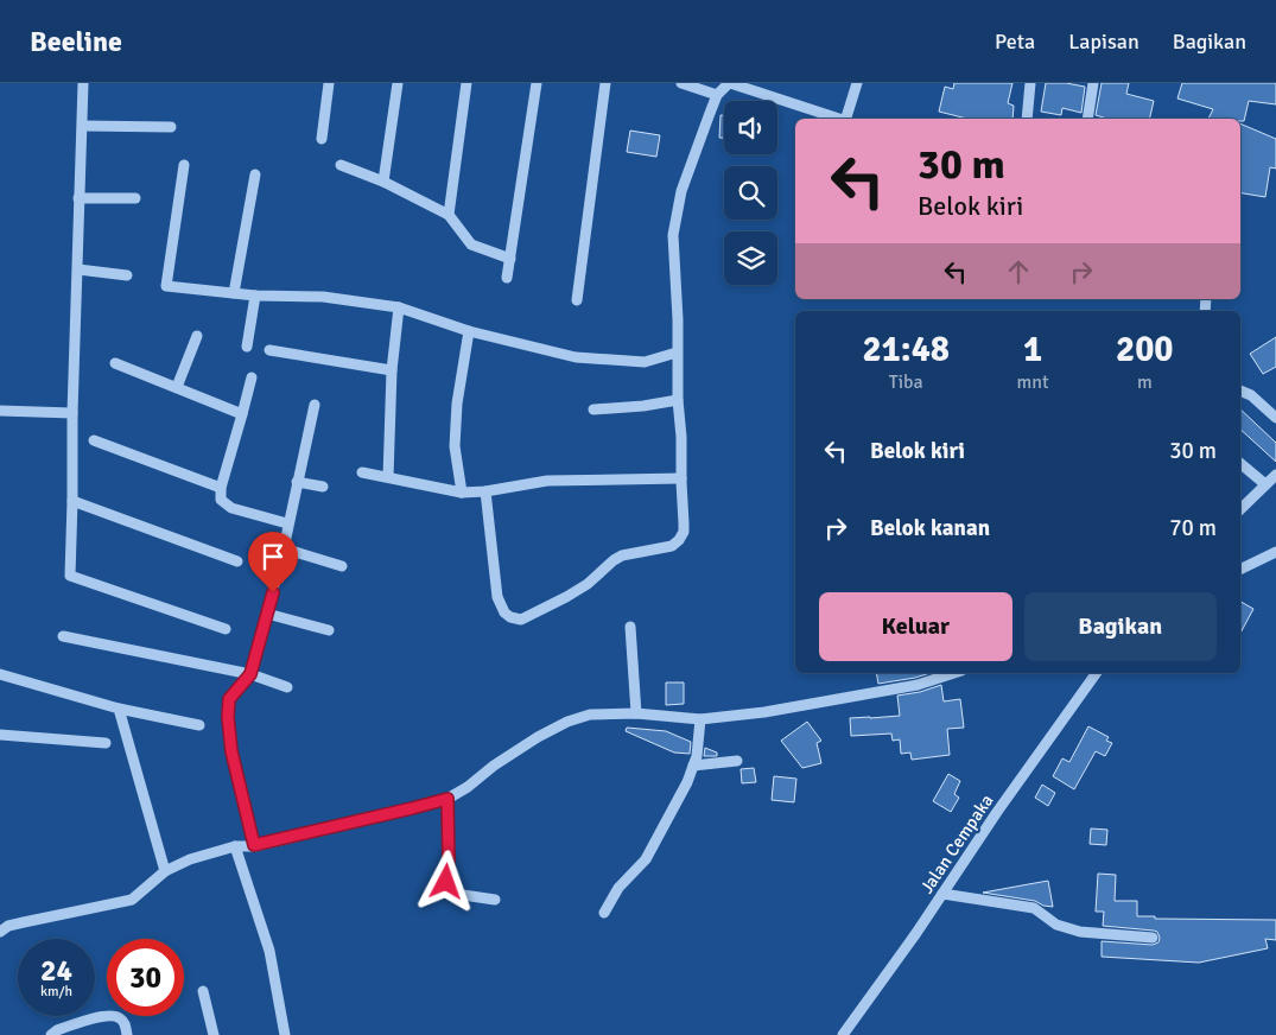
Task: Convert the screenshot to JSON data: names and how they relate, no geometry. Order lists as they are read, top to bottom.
{
  "streets": {
    "street": ["Jalan Cempaka"]
  },
  "page": {
    "header": "Beeline",
    "nav": ["Peta", "Lapisan", "Bagikan"],
    "turn": ["30 m", "Belok kiri"],
    "eta": [
      "21:48",
      "Tiba",
      "1",
      "mnt",
      "200",
      "m"
    ],
    "list": [
      {
        "name": "Belok kiri",
        "value": "30 m"
      },
      {
        "name": "Belok kanan",
        "value": "70 m"
      }
    ],
    "buttons": ["Keluar", "Bagikan"],
    "speed": "24 km/h",
    "limit": "30"
  }
}
